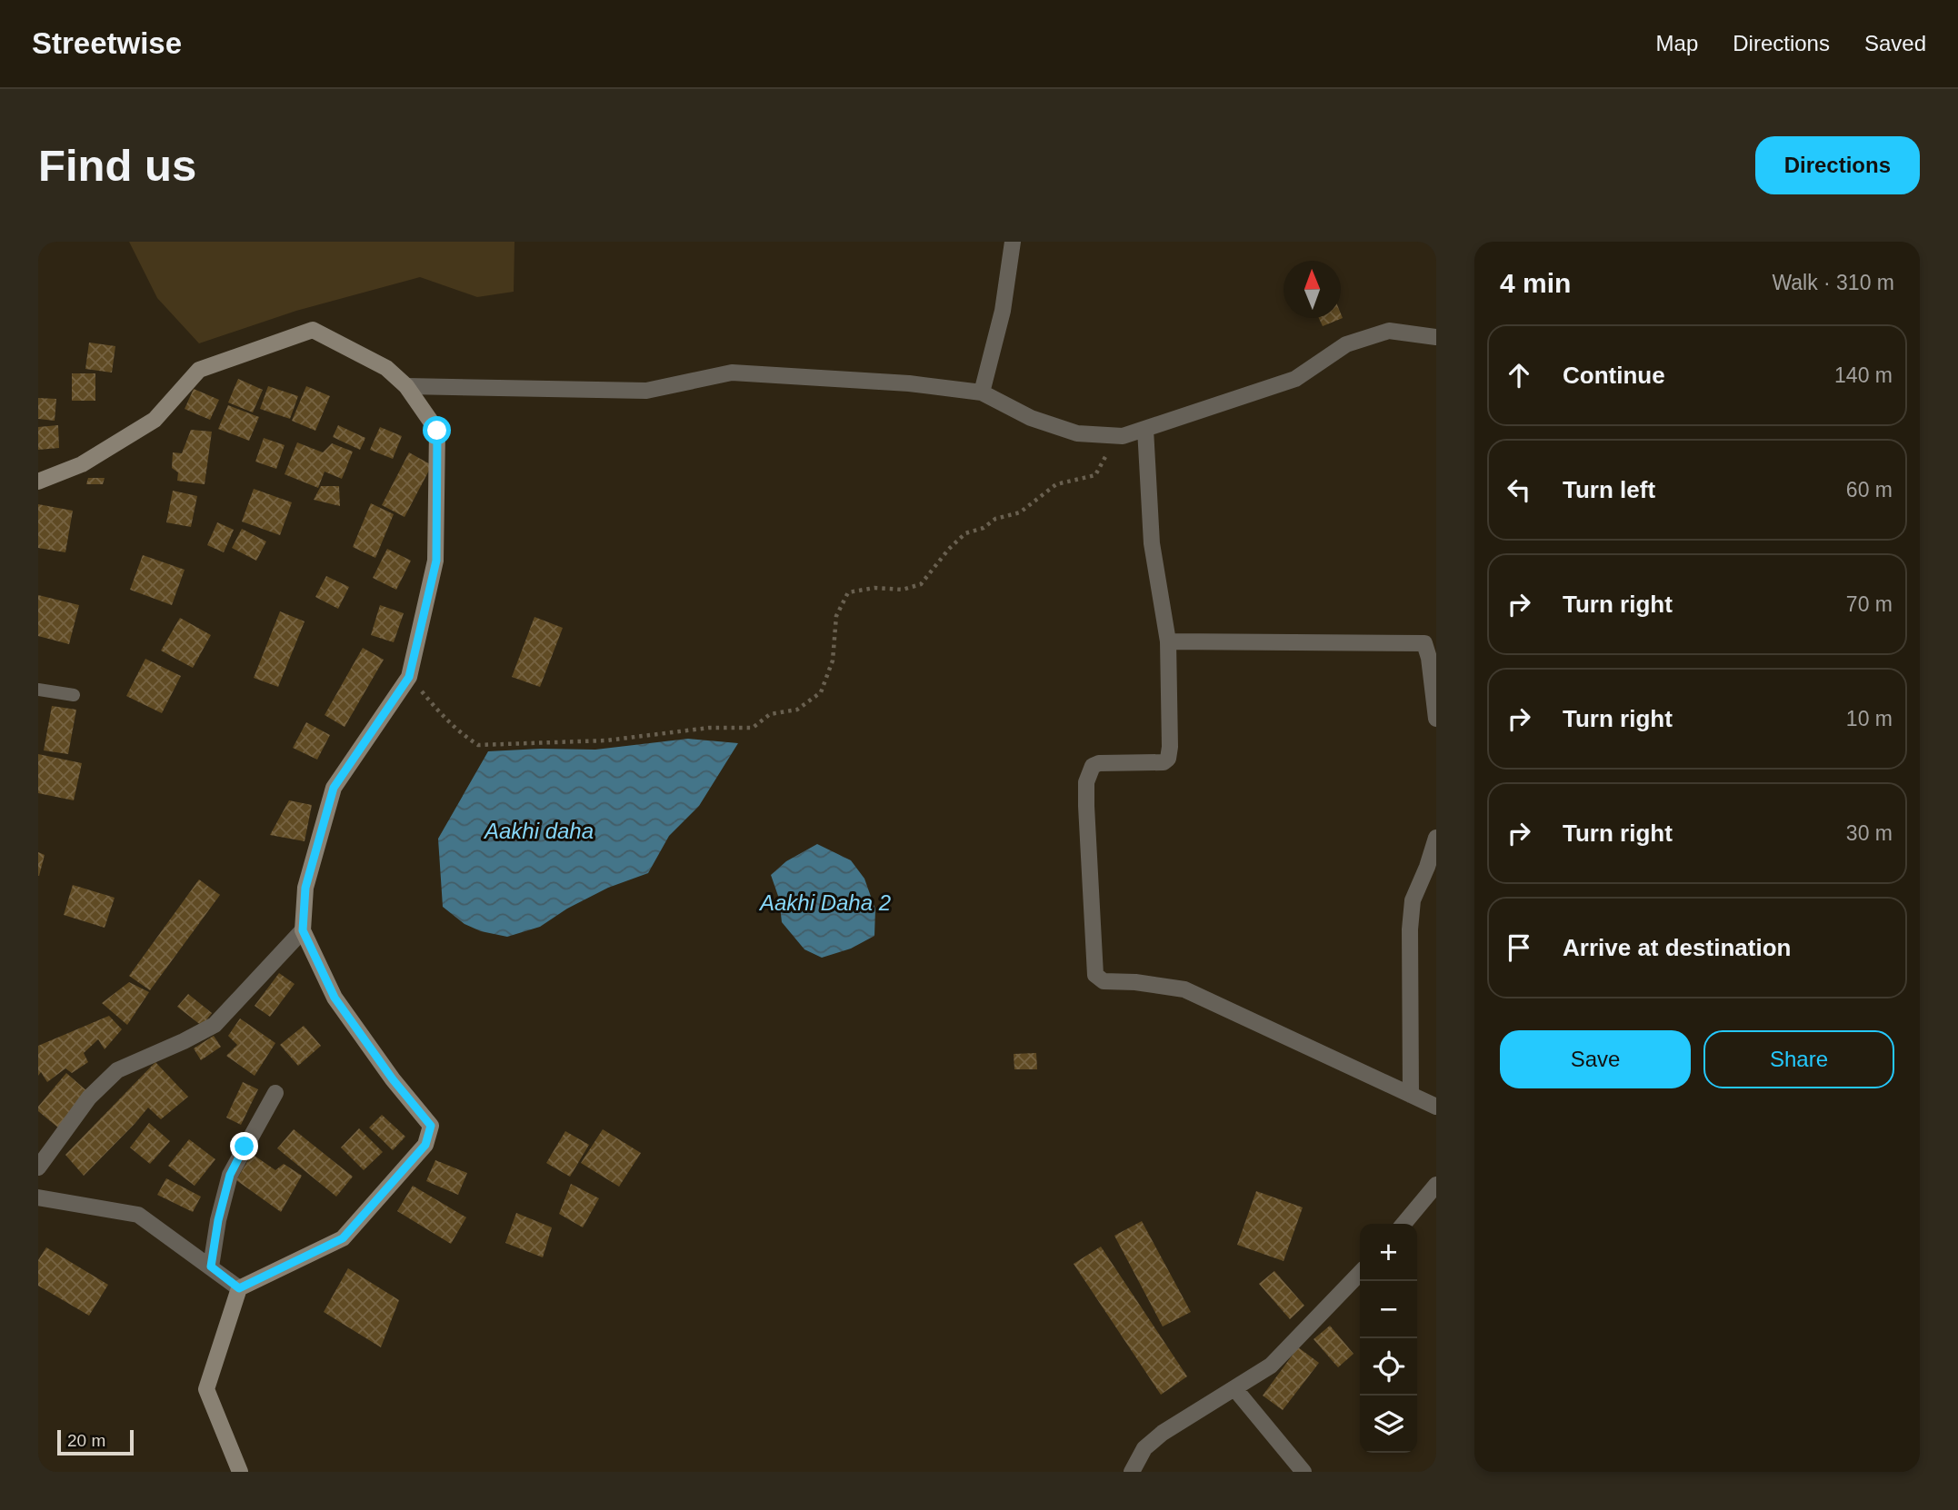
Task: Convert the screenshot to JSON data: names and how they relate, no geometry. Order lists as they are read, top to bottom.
{
  "water": ["Aakhi daha", "Aakhi Daha 2"],
  "scale_bar": "20 m",
  "north": "top",
  "page": {
    "header": "Streetwise",
    "nav": ["Map", "Directions", "Saved"],
    "buttons": [
      "Directions",
      ["Save", "Share"]
    ],
    "title": "Find us",
    "heading": ["4 min", "Walk · 310 m"],
    "list": [
      ["Continue", "140 m"],
      ["Turn left", "60 m"],
      ["Turn right", "70 m"],
      ["Turn right", "10 m"],
      ["Turn right", "30 m"],
      "Arrive at destination"
    ],
    "map_buttons": ["+", "−"],
    "scale": "20 m"
  }
}
